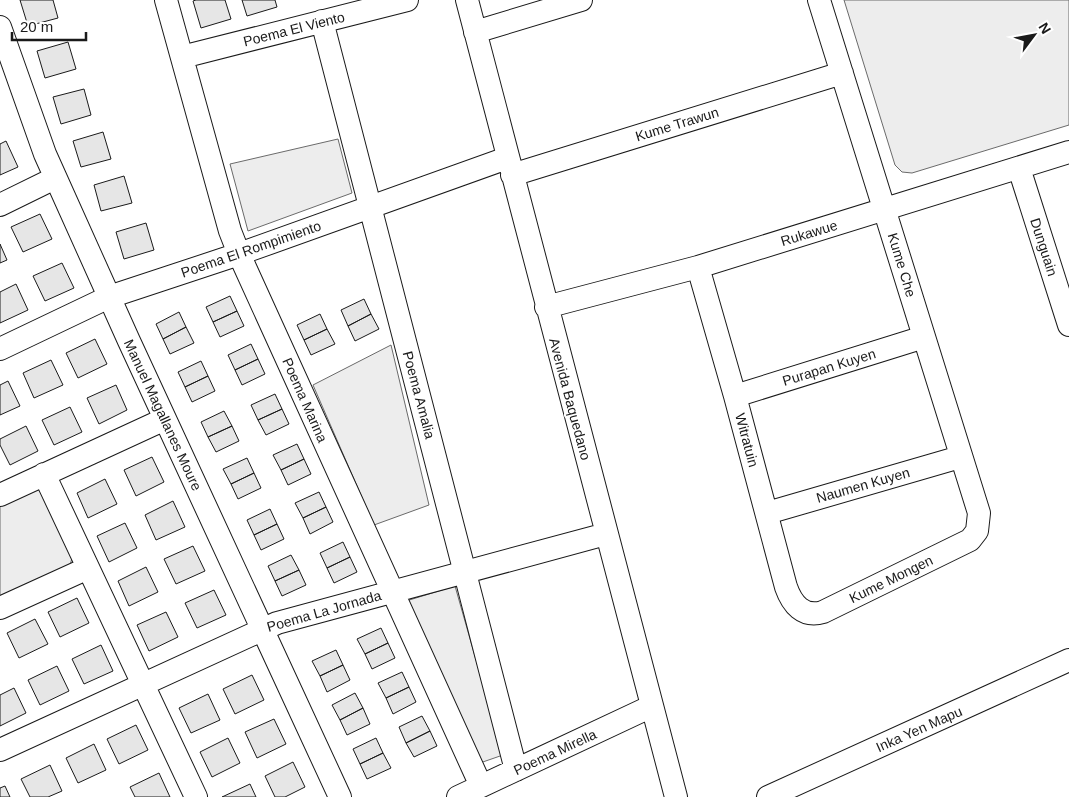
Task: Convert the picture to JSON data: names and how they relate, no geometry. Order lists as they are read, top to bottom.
{
  "streets": {
    "street": [
      "Poema El Viento",
      "Kume Trawun",
      "Rukawue",
      "Dunguain",
      "Poema El Rompimiento",
      "Kume Che",
      "Purapan Kuyen",
      "Poema Amalia",
      "Avenida Baquedano",
      "Poema Marina",
      "Manuel Magallanes Moure",
      "Witratuin",
      "Naumen Kuyen",
      "Kume Mongen",
      "Poema La Jornada",
      "Inka Yen Mapu",
      "Poema Mirella"
    ]
  },
  "crossings": [
    ["Poema El Viento", "Poema Amalia"],
    ["Poema El Viento", "Poema Marina"],
    ["Kume Trawun", "Poema El Rompimiento"],
    ["Kume Trawun", "Kume Che"],
    ["Kume Trawun", "Avenida Baquedano"],
    ["Rukawue", "Dunguain"],
    ["Rukawue", "Kume Che"],
    ["Rukawue", "Avenida Baquedano"],
    ["Rukawue", "Witratuin"],
    ["Poema El Rompimiento", "Poema Amalia"],
    ["Poema El Rompimiento", "Avenida Baquedano"],
    ["Poema El Rompimiento", "Poema Marina"],
    ["Poema El Rompimiento", "Manuel Magallanes Moure"],
    ["Kume Che", "Purapan Kuyen"],
    ["Kume Che", "Naumen Kuyen"],
    ["Kume Che", "Kume Mongen"],
    ["Purapan Kuyen", "Witratuin"],
    ["Poema Amalia", "Poema La Jornada"],
    ["Poema Amalia", "Poema Mirella"],
    ["Avenida Baquedano", "Poema La Jornada"],
    ["Avenida Baquedano", "Poema Mirella"],
    ["Poema Marina", "Poema La Jornada"],
    ["Poema Marina", "Poema Mirella"],
    ["Manuel Magallanes Moure", "Poema La Jornada"],
    ["Witratuin", "Naumen Kuyen"],
    ["Witratuin", "Kume Mongen"]
  ],
  "scale_bar": "20 m",
  "north": "top right"
}
